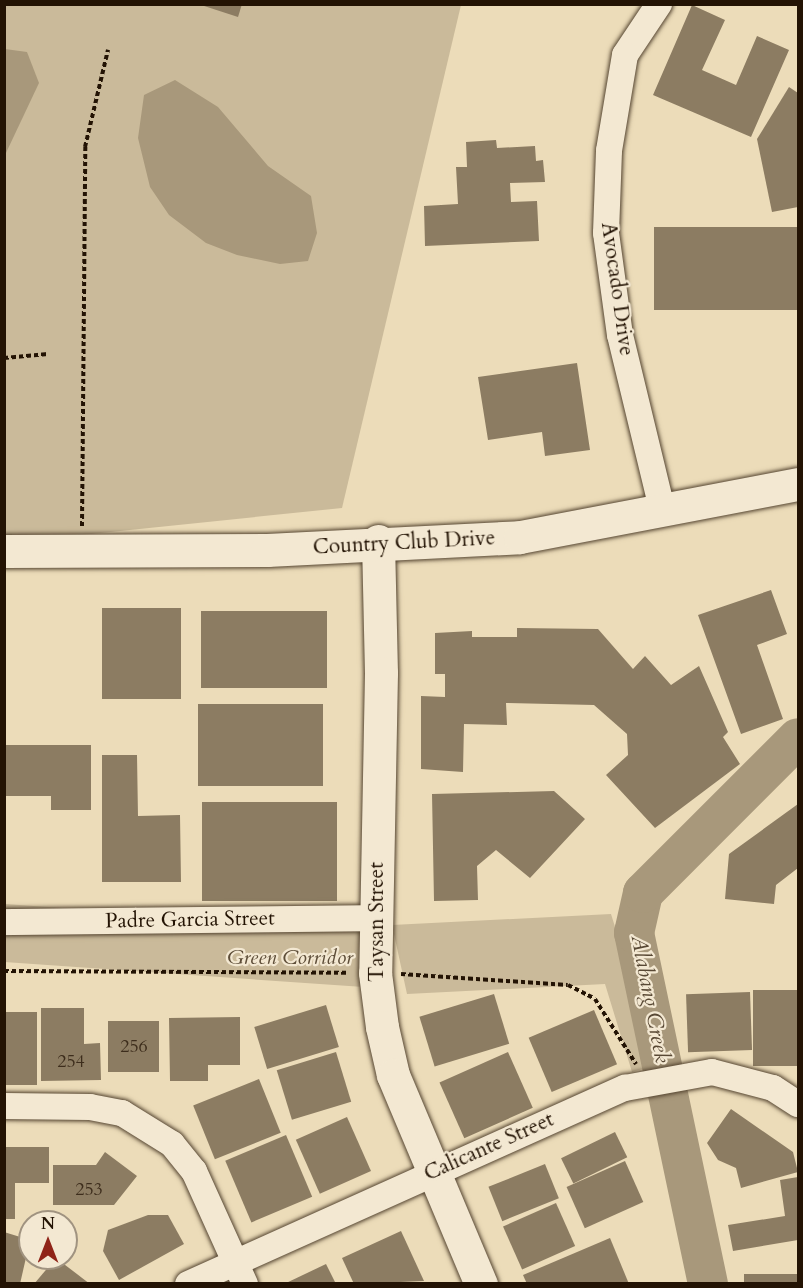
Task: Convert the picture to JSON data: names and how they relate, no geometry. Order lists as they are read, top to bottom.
{
  "streets": {
    "street": [
      "Avocado Drive",
      "Country Club Drive",
      "Padre Garcia Street",
      "Taysan Street",
      "Calicante Street"
    ]
  },
  "crossings": [
    ["Avocado Drive", "Country Club Drive"],
    ["Country Club Drive", "Taysan Street"],
    ["Padre Garcia Street", "Taysan Street"],
    ["Taysan Street", "Calicante Street"]
  ],
  "water": ["Alabang Creek"],
  "parks": ["Green Corridor"],
  "house_numbers": ["256", "254", "253"],
  "north": "top"
}
